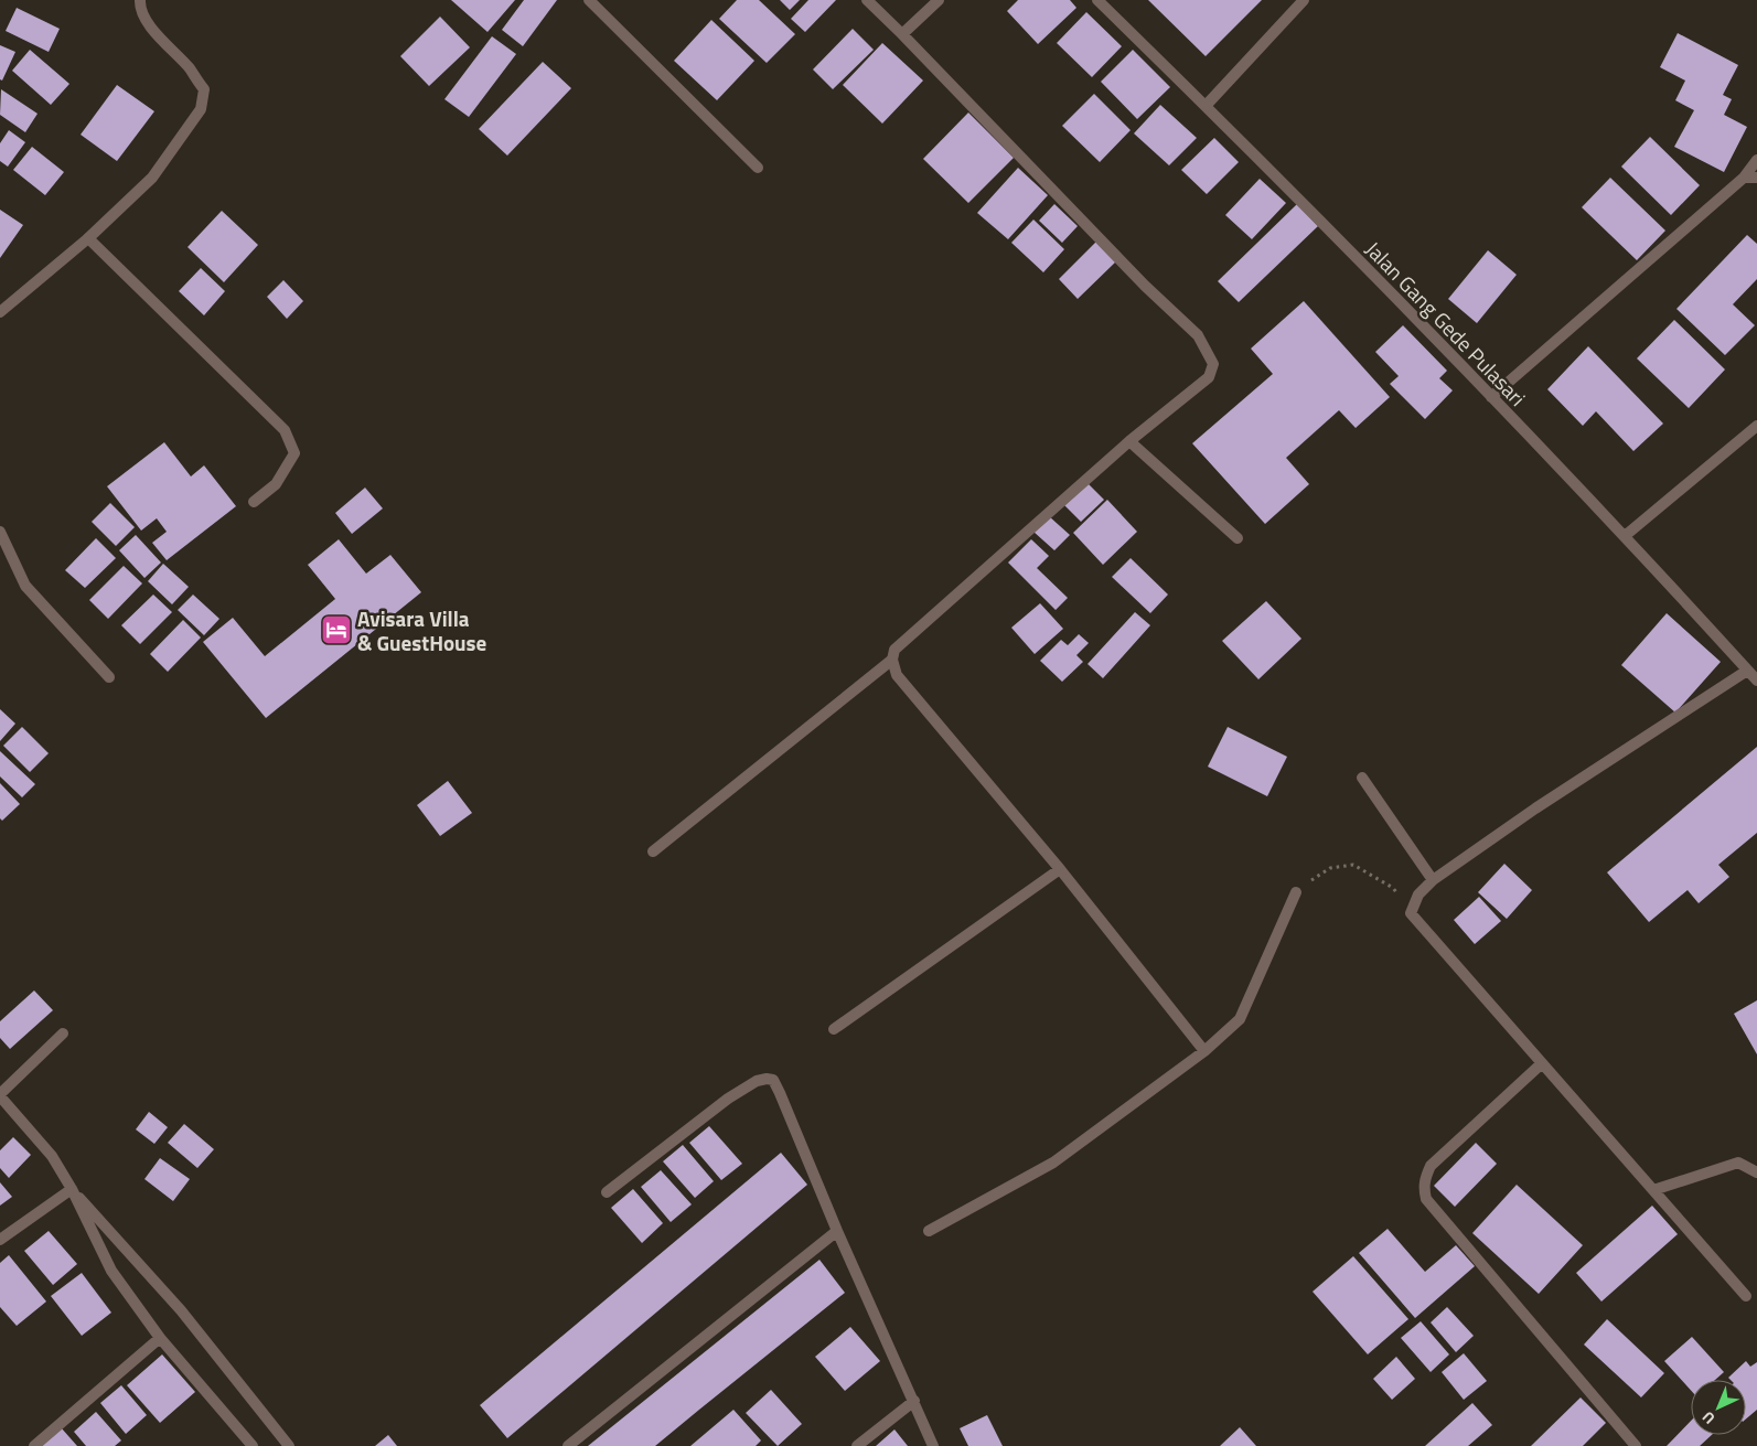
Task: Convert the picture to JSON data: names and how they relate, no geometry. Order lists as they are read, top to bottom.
{
  "streets": {
    "street": ["Jalan Gang Gede Pulasari"]
  },
  "places": {
    "hotel": ["Avisara Villa & GuestHouse"]
  },
  "north": "bottom left"
}
